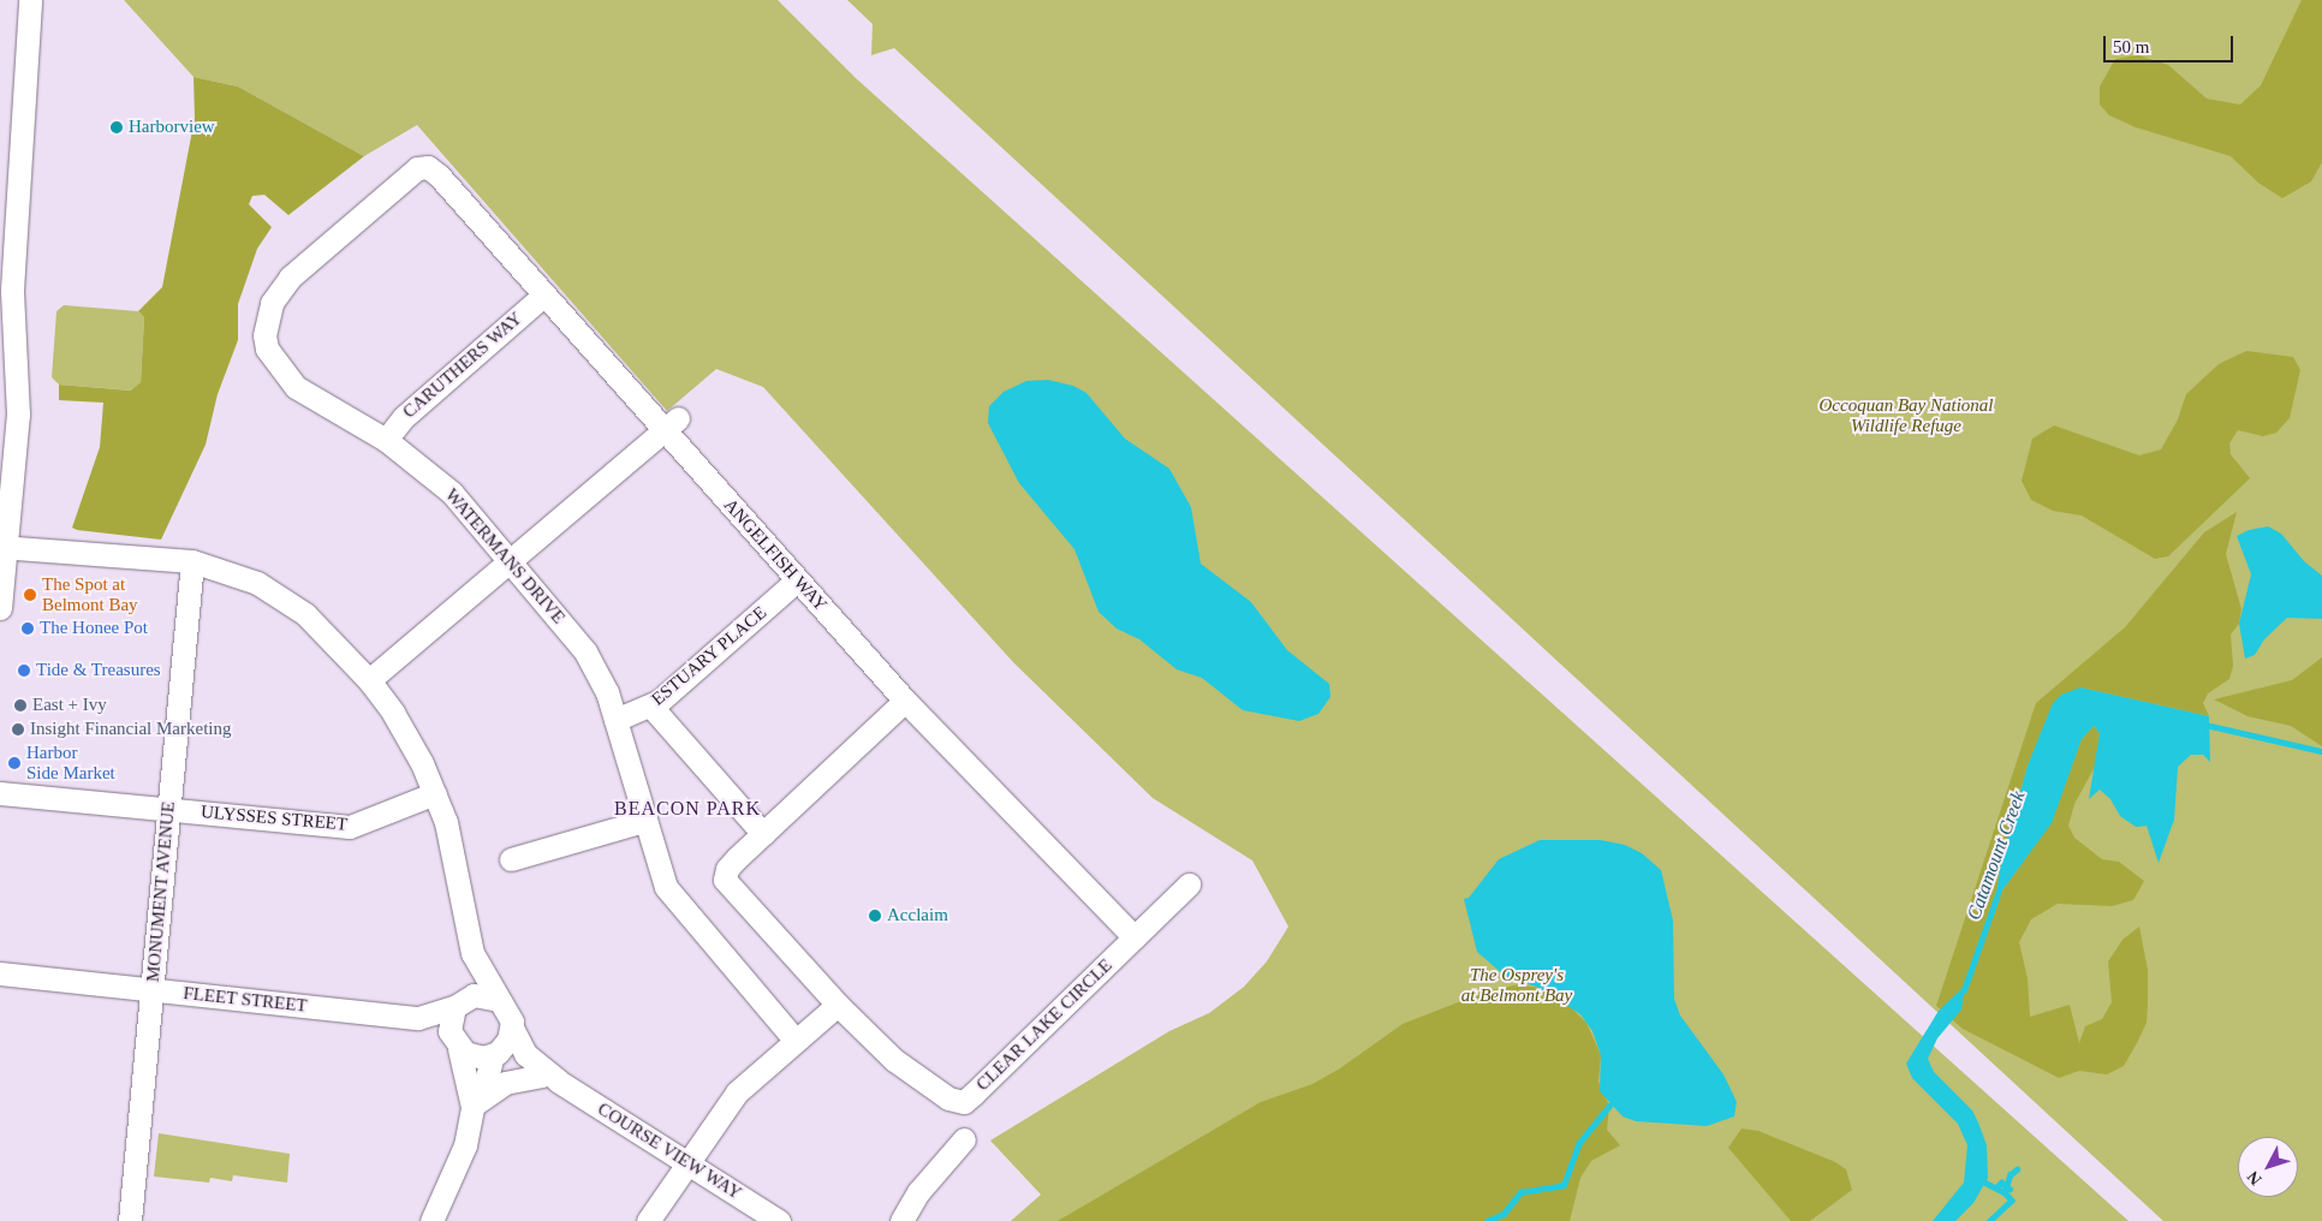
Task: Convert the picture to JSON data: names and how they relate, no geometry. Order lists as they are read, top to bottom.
{
  "streets": {
    "street": [
      "CARUTHERS WAY",
      "ANGELFISH WAY",
      "WATERMANS DRIVE",
      "ESTUARY PLACE",
      "ULYSSES STREET",
      "MONUMENT AVENUE",
      "FLEET STREET",
      "CLEAR LAKE CIRCLE",
      "COURSE VIEW WAY"
    ]
  },
  "crossings": [
    ["CARUTHERS WAY", "ANGELFISH WAY"],
    ["CARUTHERS WAY", "WATERMANS DRIVE"],
    ["ANGELFISH WAY", "WATERMANS DRIVE"],
    ["ANGELFISH WAY", "ESTUARY PLACE"],
    ["ANGELFISH WAY", "CLEAR LAKE CIRCLE"],
    ["WATERMANS DRIVE", "ESTUARY PLACE"],
    ["ULYSSES STREET", "MONUMENT AVENUE"],
    ["MONUMENT AVENUE", "FLEET STREET"],
    ["FLEET STREET", "COURSE VIEW WAY"]
  ],
  "districts": ["BEACON PARK"],
  "water": ["Catamount Creek"],
  "parks": ["Occoquan Bay National Wildlife Refuge", "The Osprey's at Belmont Bay"],
  "places": [
    "Harborview",
    "The Spot at Belmont Bay",
    "The Honee Pot",
    "Tide & Treasures",
    "East + Ivy",
    "Insight Financial Marketing",
    "Harbor Side Market",
    "Acclaim"
  ],
  "scale_bar": "50 m",
  "north": "bottom left"
}
